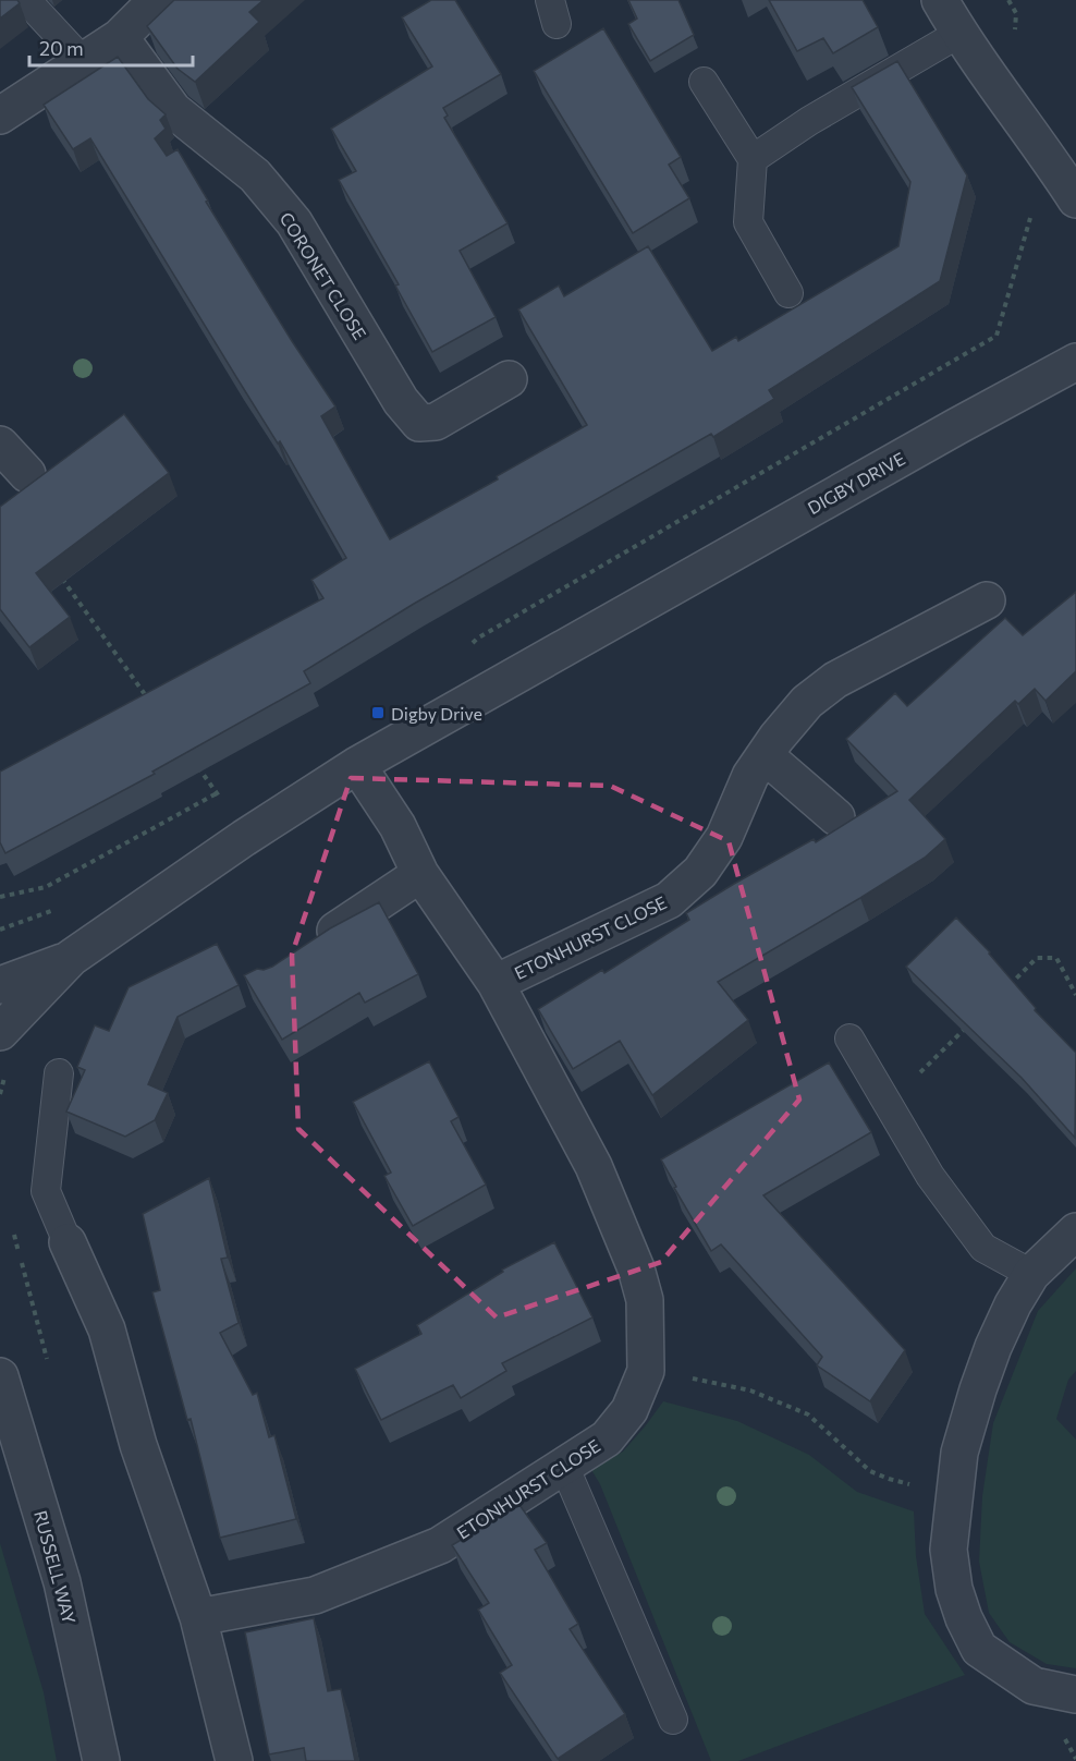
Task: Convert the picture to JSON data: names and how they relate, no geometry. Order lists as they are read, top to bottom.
{
  "streets": {
    "street": [
      "CORONET CLOSE",
      "DIGBY DRIVE",
      "ETONHURST CLOSE",
      "RUSSELL WAY"
    ]
  },
  "crossings": [
    ["DIGBY DRIVE", "ETONHURST CLOSE"]
  ],
  "places": {
    "transit": ["Digby Drive"]
  },
  "scale_bar": "20 m"
}
